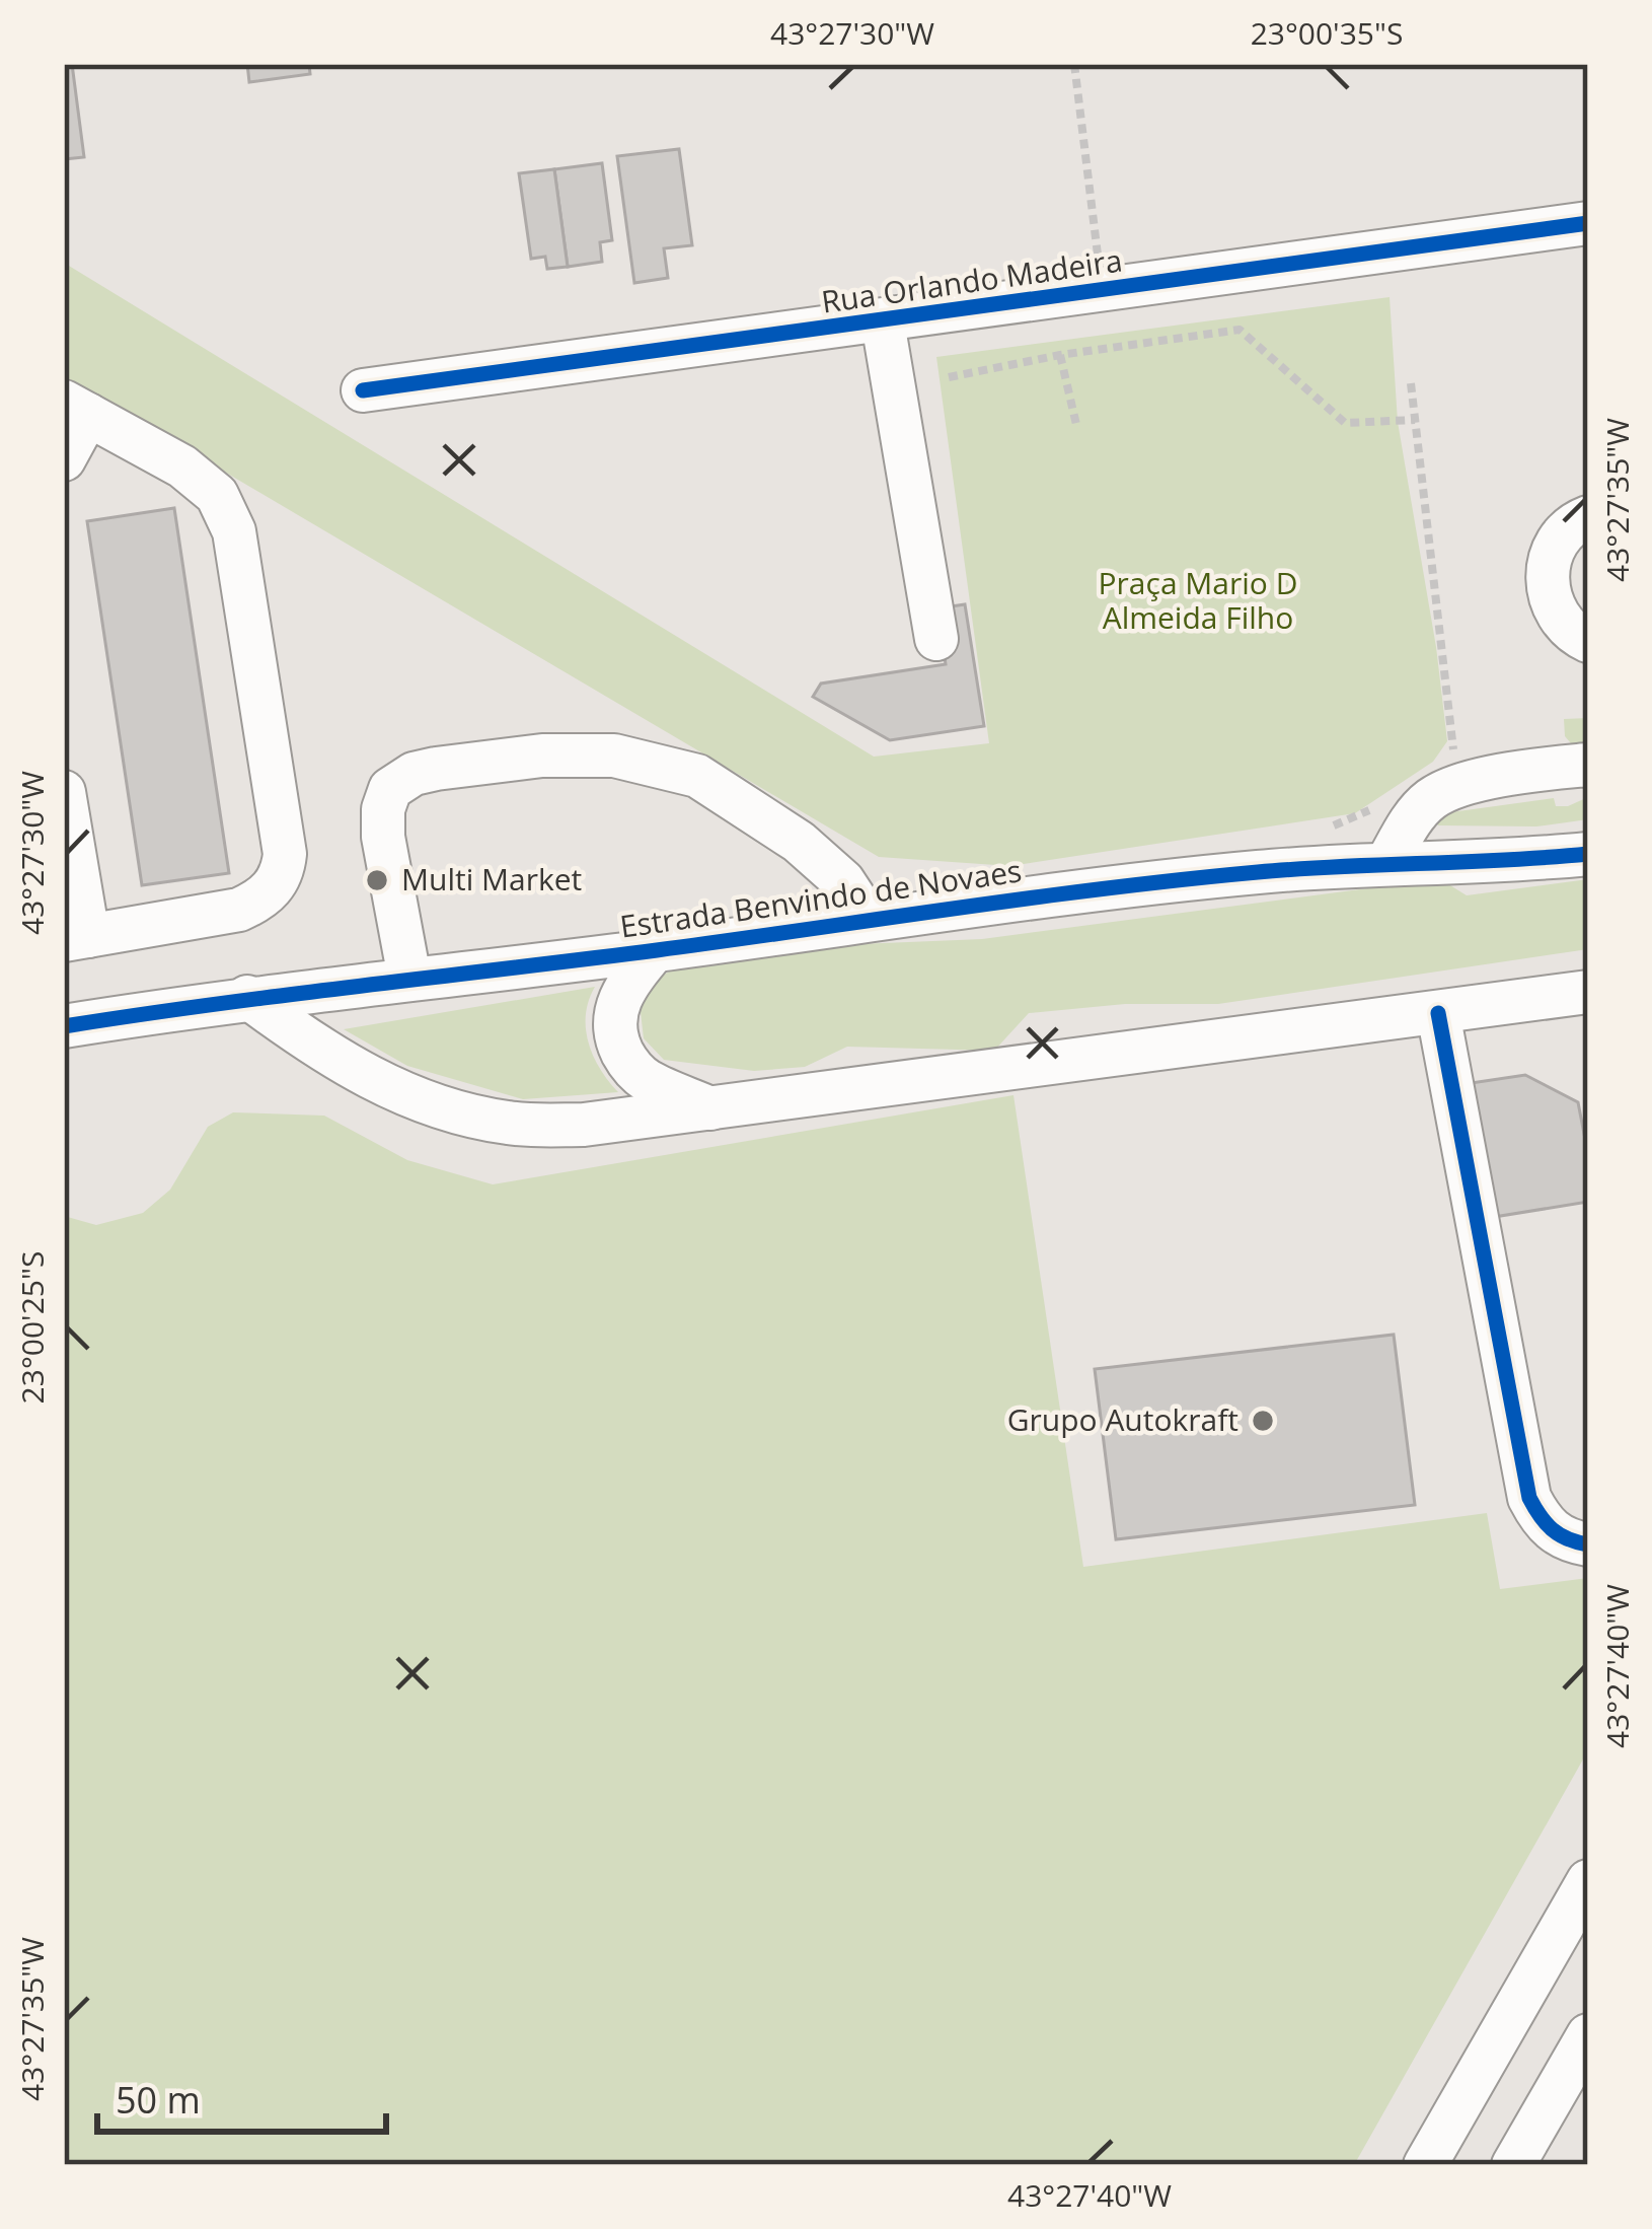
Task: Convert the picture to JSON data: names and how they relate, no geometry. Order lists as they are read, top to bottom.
{
  "streets": {
    "street": ["Rua Orlando Madeira", "Estrada Benvindo de Novaes"]
  },
  "parks": ["Praça Mario D Almeida Filho"],
  "places": ["Multi Market", "Grupo Autokraft"],
  "scale_bar": "50 m",
  "coordinates": [
    "43°27'30\"W",
    "23°00'35\"S",
    "43°27'35\"W",
    "23°00'25\"S",
    "43°27'40\"W"
  ]
}
